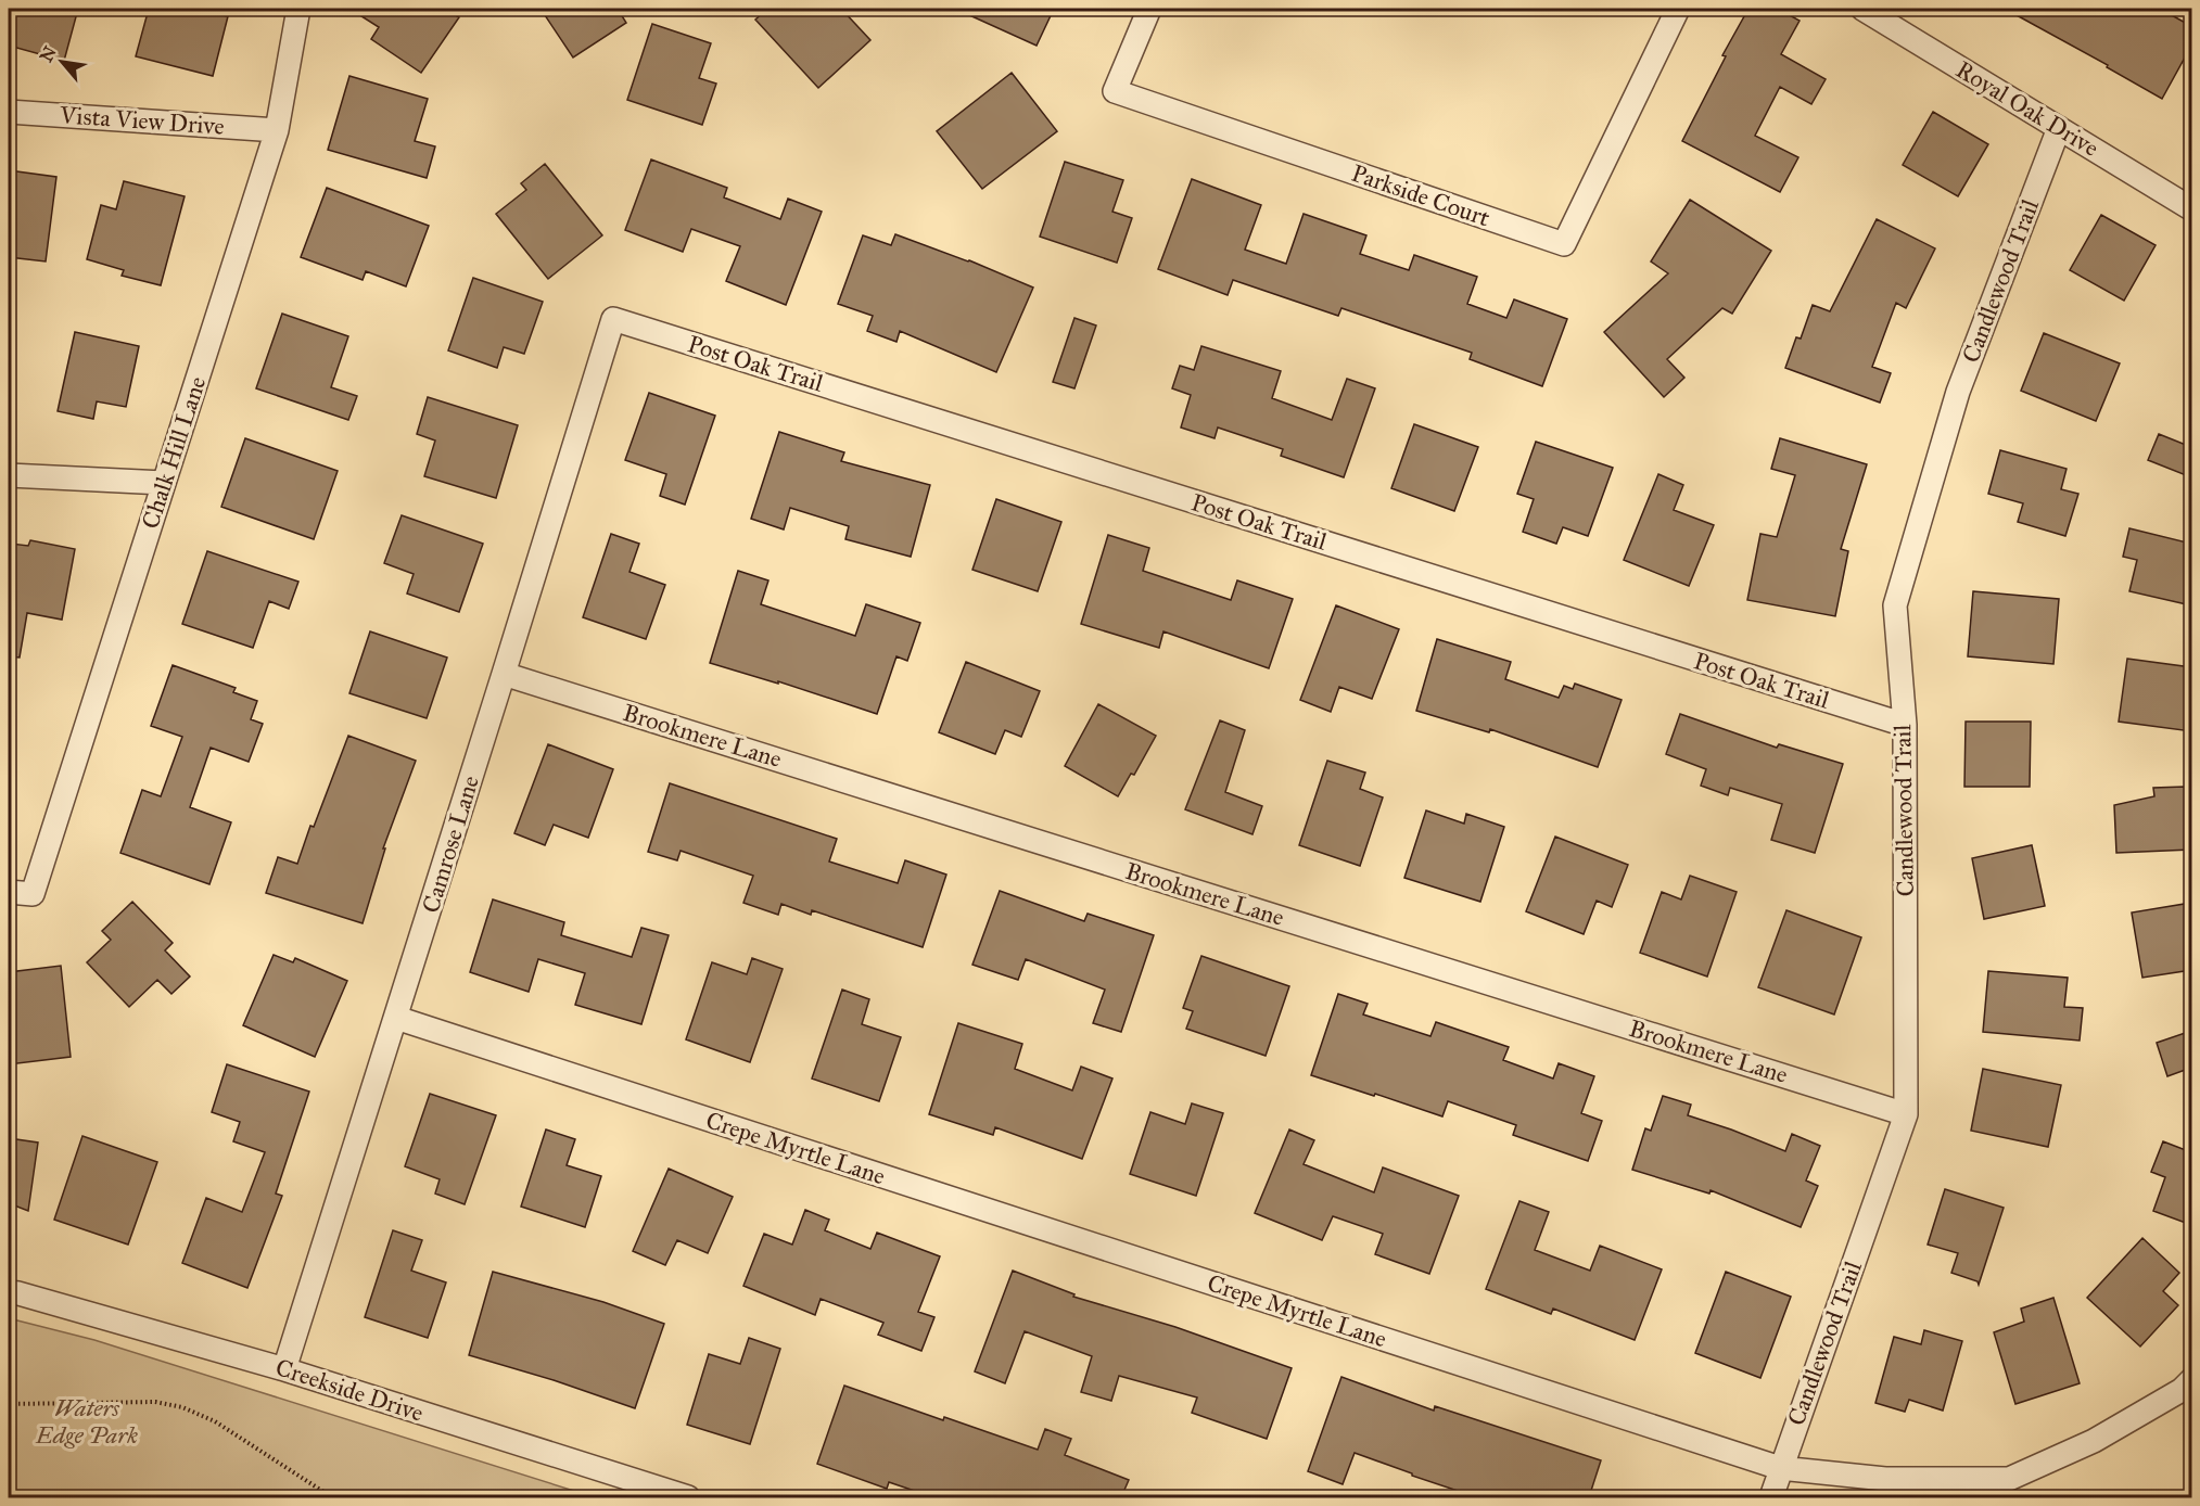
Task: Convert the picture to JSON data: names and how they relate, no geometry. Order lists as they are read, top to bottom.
{
  "streets": {
    "street": [
      "Royal Oak Drive",
      "Vista View Drive",
      "Parkside Court",
      "Candlewood Trail",
      "Post Oak Trail",
      "Chalk Hill Lane",
      "Brookmere Lane",
      "Camrose Lane",
      "Crepe Myrtle Lane",
      "Creekside Drive"
    ]
  },
  "crossings": [
    ["Royal Oak Drive", "Candlewood Trail"],
    ["Vista View Drive", "Chalk Hill Lane"],
    ["Candlewood Trail", "Post Oak Trail"],
    ["Candlewood Trail", "Brookmere Lane"],
    ["Candlewood Trail", "Crepe Myrtle Lane"],
    ["Post Oak Trail", "Camrose Lane"],
    ["Brookmere Lane", "Camrose Lane"],
    ["Camrose Lane", "Crepe Myrtle Lane"],
    ["Camrose Lane", "Creekside Drive"]
  ],
  "parks": ["Waters Edge Park"],
  "north": "top left"
}
